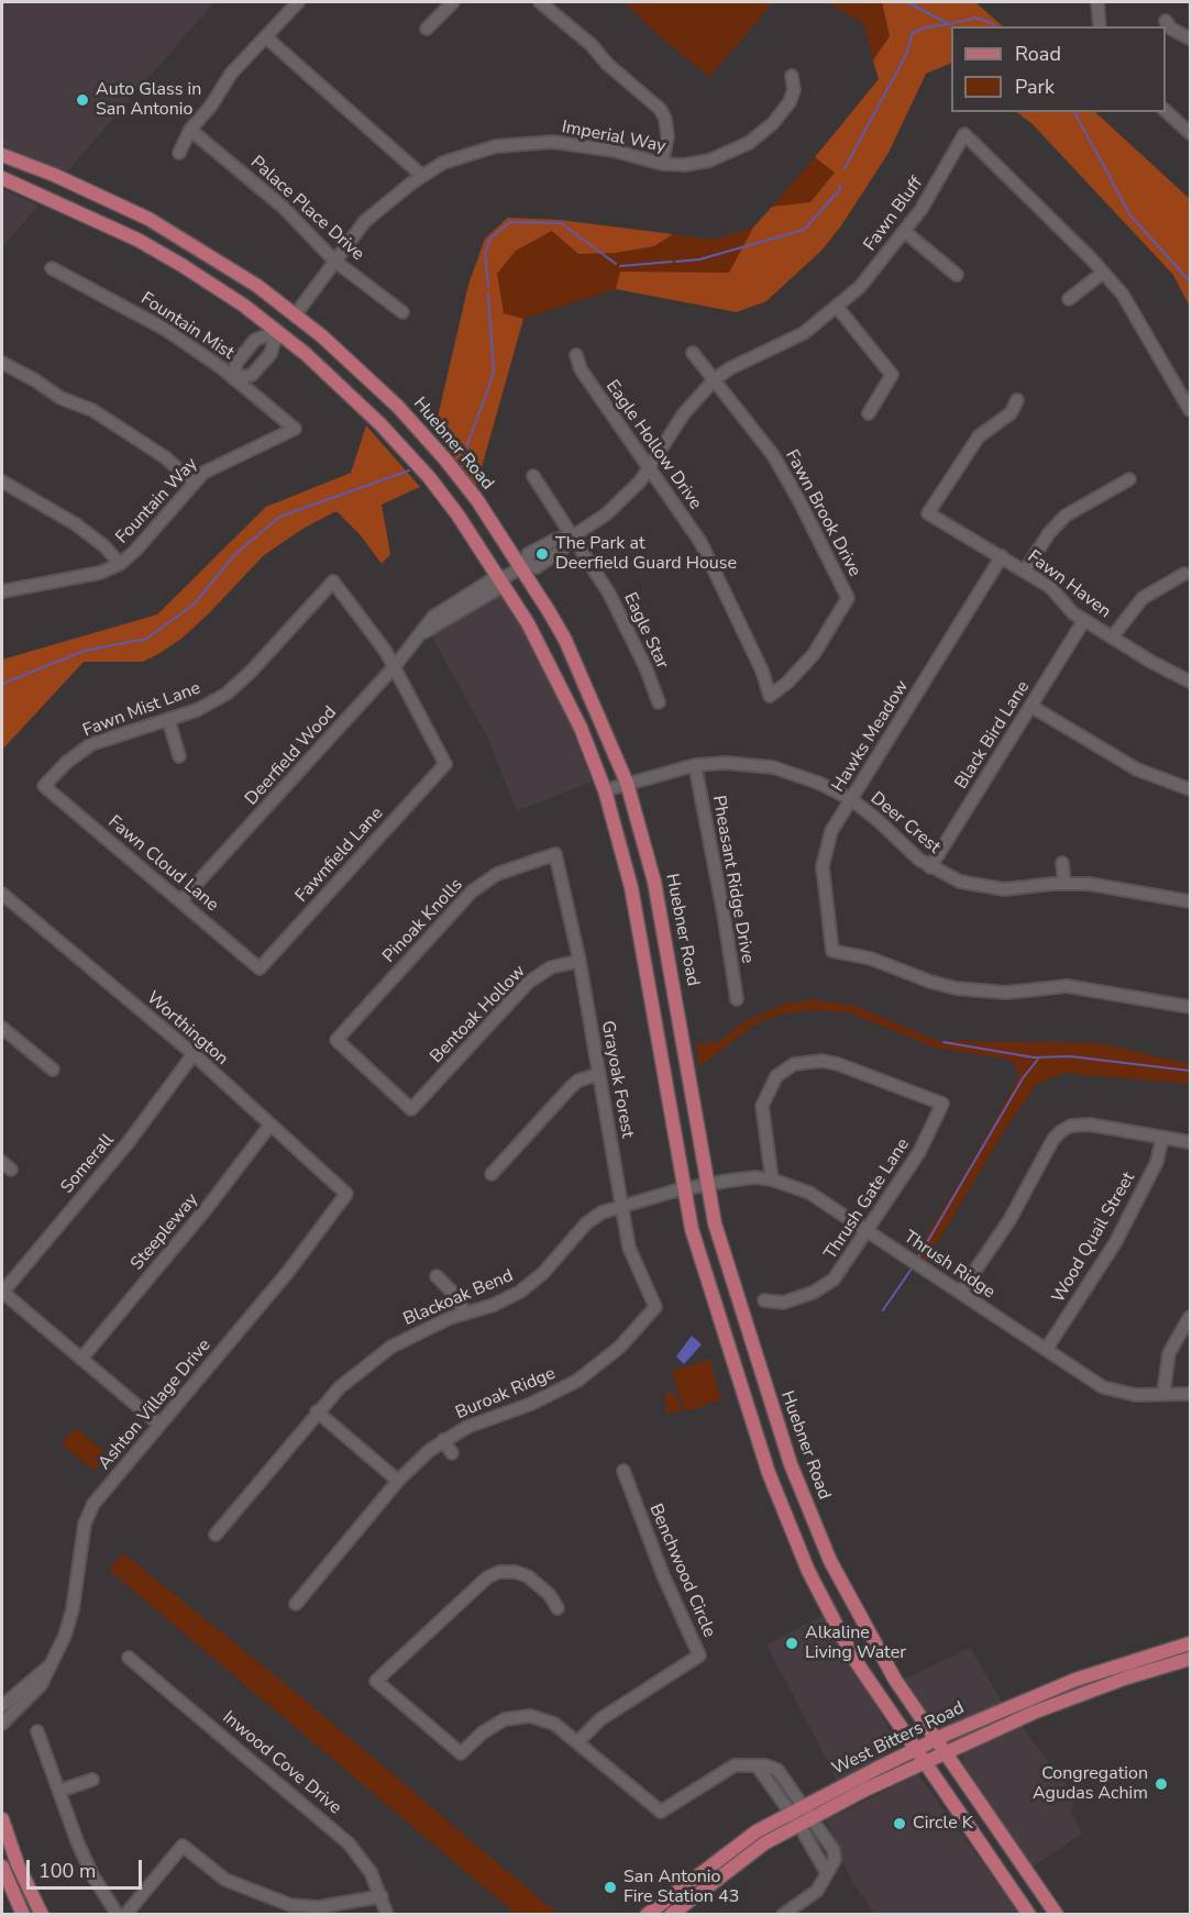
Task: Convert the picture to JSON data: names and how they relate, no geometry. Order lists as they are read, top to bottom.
{
  "streets": {
    "main road": ["Huebner Road", "West Bitters Road"],
    "street": [
      "Imperial Way",
      "Palace Place Drive",
      "Fawn Bluff",
      "Fountain Mist",
      "Eagle Hollow Drive",
      "Fountain Way",
      "Fawn Brook Drive",
      "Fawn Haven",
      "Eagle Star",
      "Fawn Mist Lane",
      "Black Bird Lane",
      "Hawks Meadow",
      "Deerfield Wood",
      "Deer Crest",
      "Fawnfield Lane",
      "Fawn Cloud Lane",
      "Pheasant Ridge Drive",
      "Pinoak Knolls",
      "Bentoak Hollow",
      "Worthington",
      "Grayoak Forest",
      "Somerall",
      "Thrush Gate Lane",
      "Steepleway",
      "Wood Quail Street",
      "Thrush Ridge",
      "Blackoak Bend",
      "Buroak Ridge",
      "Ashton Village Drive",
      "Benchwood Circle",
      "Inwood Cove Drive"
    ]
  },
  "crossings": [
    ["Imperial Way", "Palace Place Drive"],
    ["Imperial Way", "Huebner Road"],
    ["Fawn Bluff", "Huebner Road"],
    ["Fawn Bluff", "Eagle Hollow Drive"],
    ["Fawn Bluff", "Fawn Brook Drive"],
    ["Fawn Bluff", "Eagle Star"],
    ["Fawn Bluff", "Deerfield Wood"],
    ["Fountain Mist", "Fountain Way"],
    ["Huebner Road", "Deerfield Wood"],
    ["Huebner Road", "Deer Crest"],
    ["Huebner Road", "Thrush Ridge"],
    ["Huebner Road", "West Bitters Road"],
    ["Eagle Hollow Drive", "Fawn Brook Drive"],
    ["Fawn Haven", "Black Bird Lane"],
    ["Fawn Haven", "Hawks Meadow"],
    ["Fawn Mist Lane", "Deerfield Wood"],
    ["Fawn Mist Lane", "Fawnfield Lane"],
    ["Fawn Mist Lane", "Fawn Cloud Lane"],
    ["Black Bird Lane", "Deer Crest"],
    ["Hawks Meadow", "Deer Crest"],
    ["Deerfield Wood", "Fawnfield Lane"],
    ["Deerfield Wood", "Fawn Cloud Lane"],
    ["Deer Crest", "Pheasant Ridge Drive"],
    ["Fawnfield Lane", "Fawn Cloud Lane"],
    ["Pinoak Knolls", "Bentoak Hollow"],
    ["Pinoak Knolls", "Grayoak Forest"],
    ["Bentoak Hollow", "Grayoak Forest"],
    ["Worthington", "Somerall"],
    ["Worthington", "Steepleway"],
    ["Worthington", "Ashton Village Drive"],
    ["Grayoak Forest", "Blackoak Bend"],
    ["Grayoak Forest", "Buroak Ridge"],
    ["Thrush Gate Lane", "Thrush Ridge"],
    ["Wood Quail Street", "Thrush Ridge"],
    ["Thrush Ridge", "Blackoak Bend"]
  ],
  "places": [
    "Auto Glass in San Antonio",
    "The Park at Deerfield Guard House",
    "Alkaline Living Water",
    "Congregation Agudas Achim",
    "Circle K",
    "San Antonio Fire Station 43"
  ],
  "legend": ["Road", "Park"],
  "scale_bar": "100 m"
}
